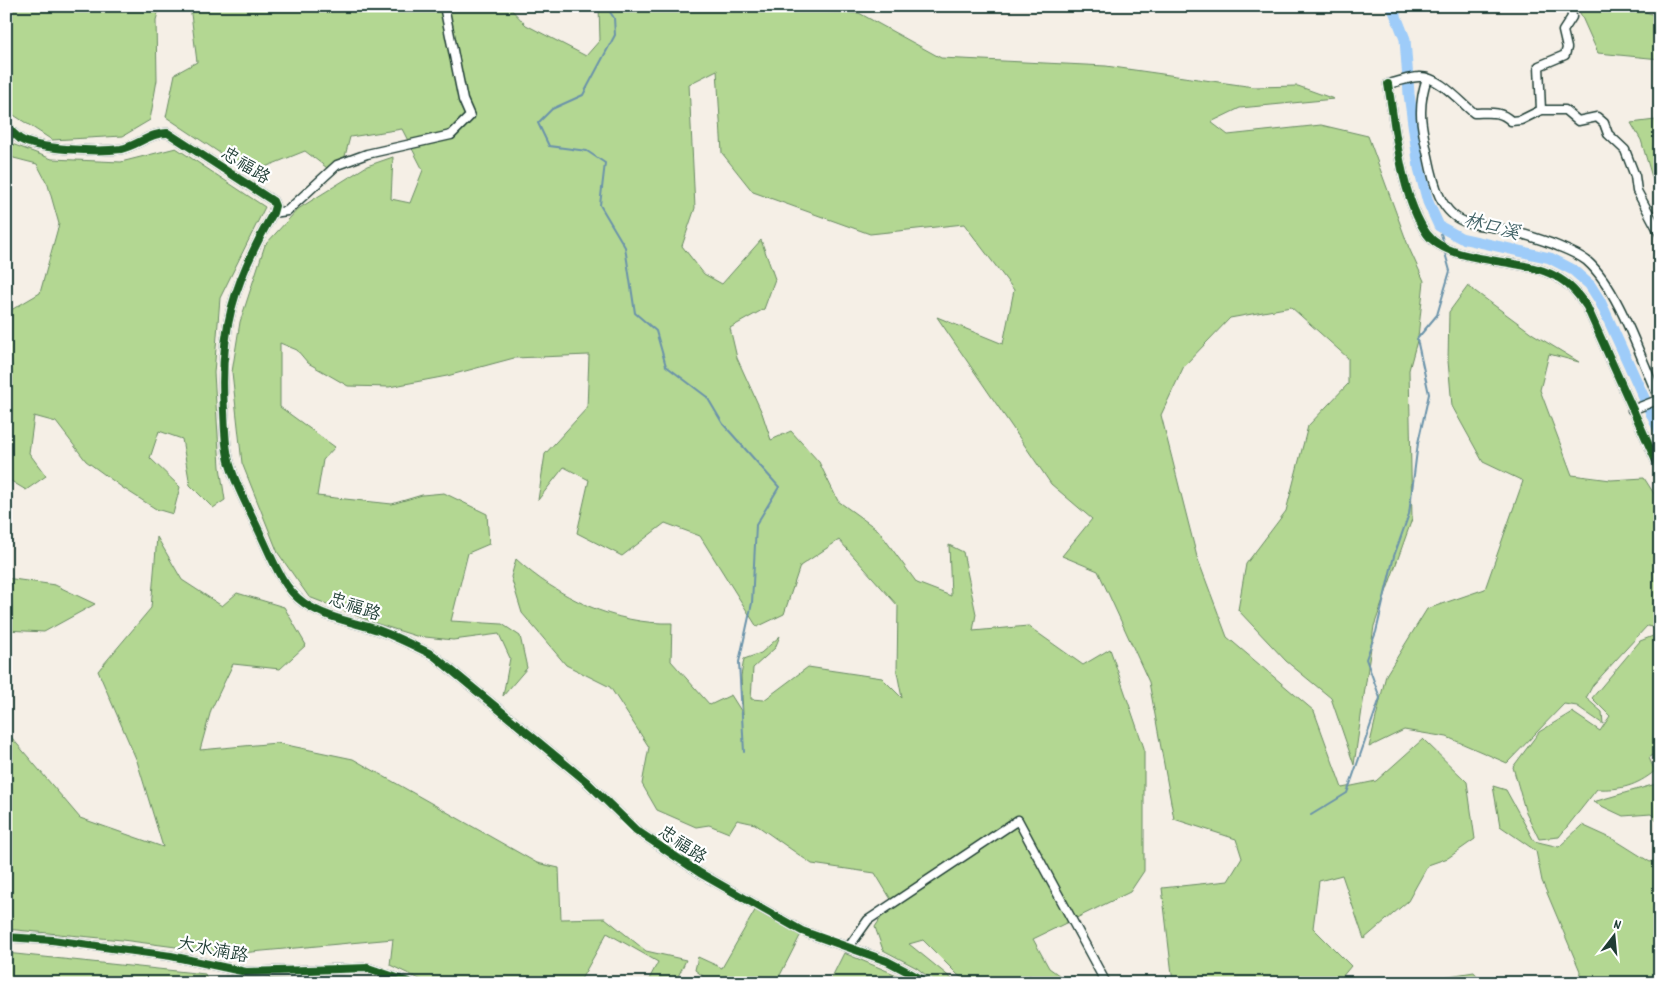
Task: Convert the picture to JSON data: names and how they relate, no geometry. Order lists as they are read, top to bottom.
{
  "streets": {
    "street": ["忠福路", "大水湳路"]
  },
  "water": ["林口溪"],
  "north": "top"
}
